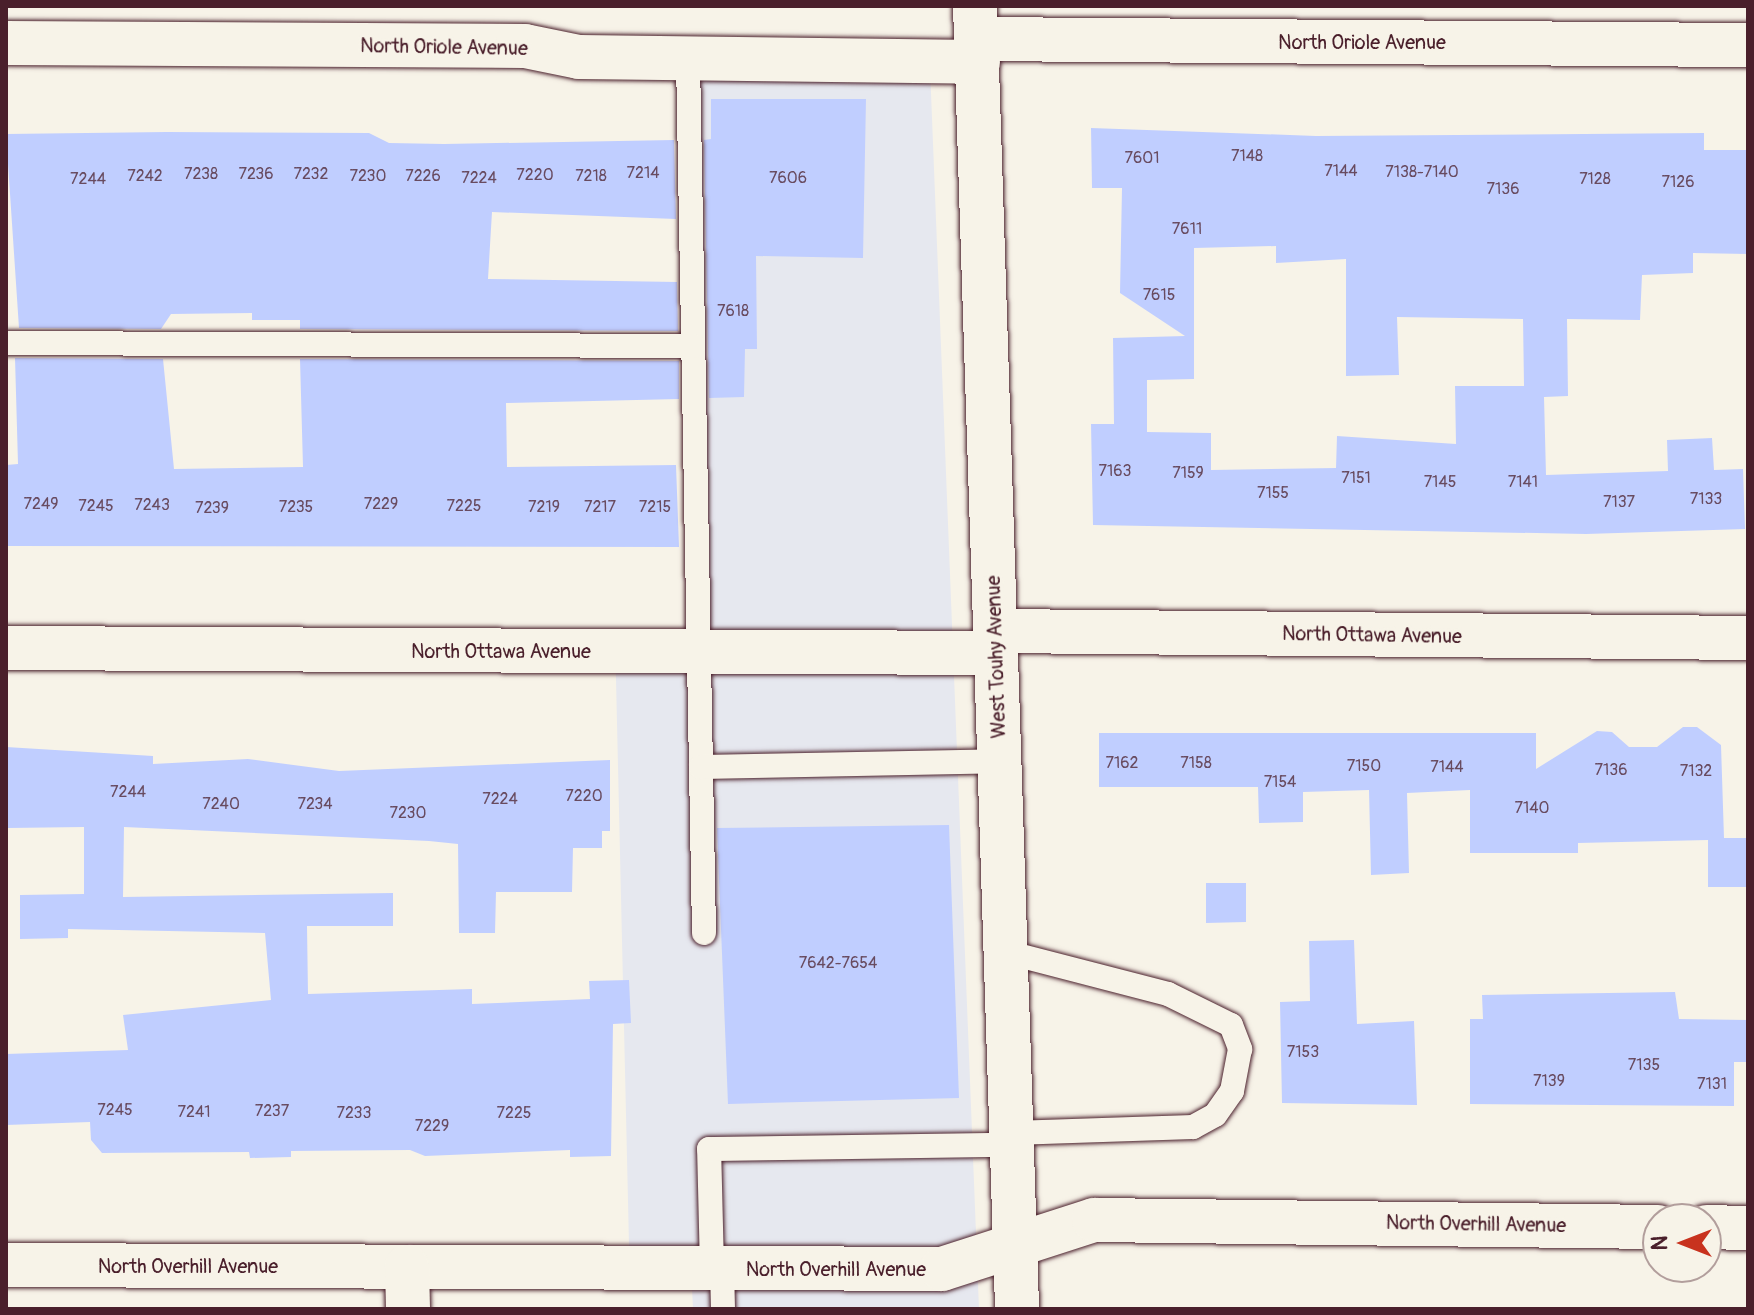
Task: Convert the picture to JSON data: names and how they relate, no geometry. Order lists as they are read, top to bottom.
{
  "streets": {
    "street": [
      "North Oriole Avenue",
      "North Ottawa Avenue",
      "West Touhy Avenue",
      "North Overhill Avenue"
    ]
  },
  "crossings": [
    ["North Oriole Avenue", "West Touhy Avenue"],
    ["North Ottawa Avenue", "West Touhy Avenue"],
    ["West Touhy Avenue", "North Overhill Avenue"]
  ],
  "house_numbers": [
    "7148",
    "7601",
    "7144",
    "7138-7140",
    "7214",
    "7238",
    "7236",
    "7232",
    "7220",
    "7242",
    "7230",
    "7226",
    "7218",
    "7224",
    "7606",
    "7244",
    "7128",
    "7126",
    "7136",
    "7611",
    "7615",
    "7618",
    "7163",
    "7159",
    "7151",
    "7145",
    "7141",
    "7155",
    "7133",
    "7137",
    "7249",
    "7229",
    "7243",
    "7245",
    "7225",
    "7235",
    "7219",
    "7217",
    "7215",
    "7239",
    "7162",
    "7158",
    "7150",
    "7144",
    "7136",
    "7132",
    "7154",
    "7244",
    "7220",
    "7224",
    "7240",
    "7234",
    "7140",
    "7230",
    "7642-7654",
    "7153",
    "7135",
    "7139",
    "7131",
    "7245",
    "7237",
    "7241",
    "7233",
    "7225",
    "7229"
  ],
  "north": "left"
}
